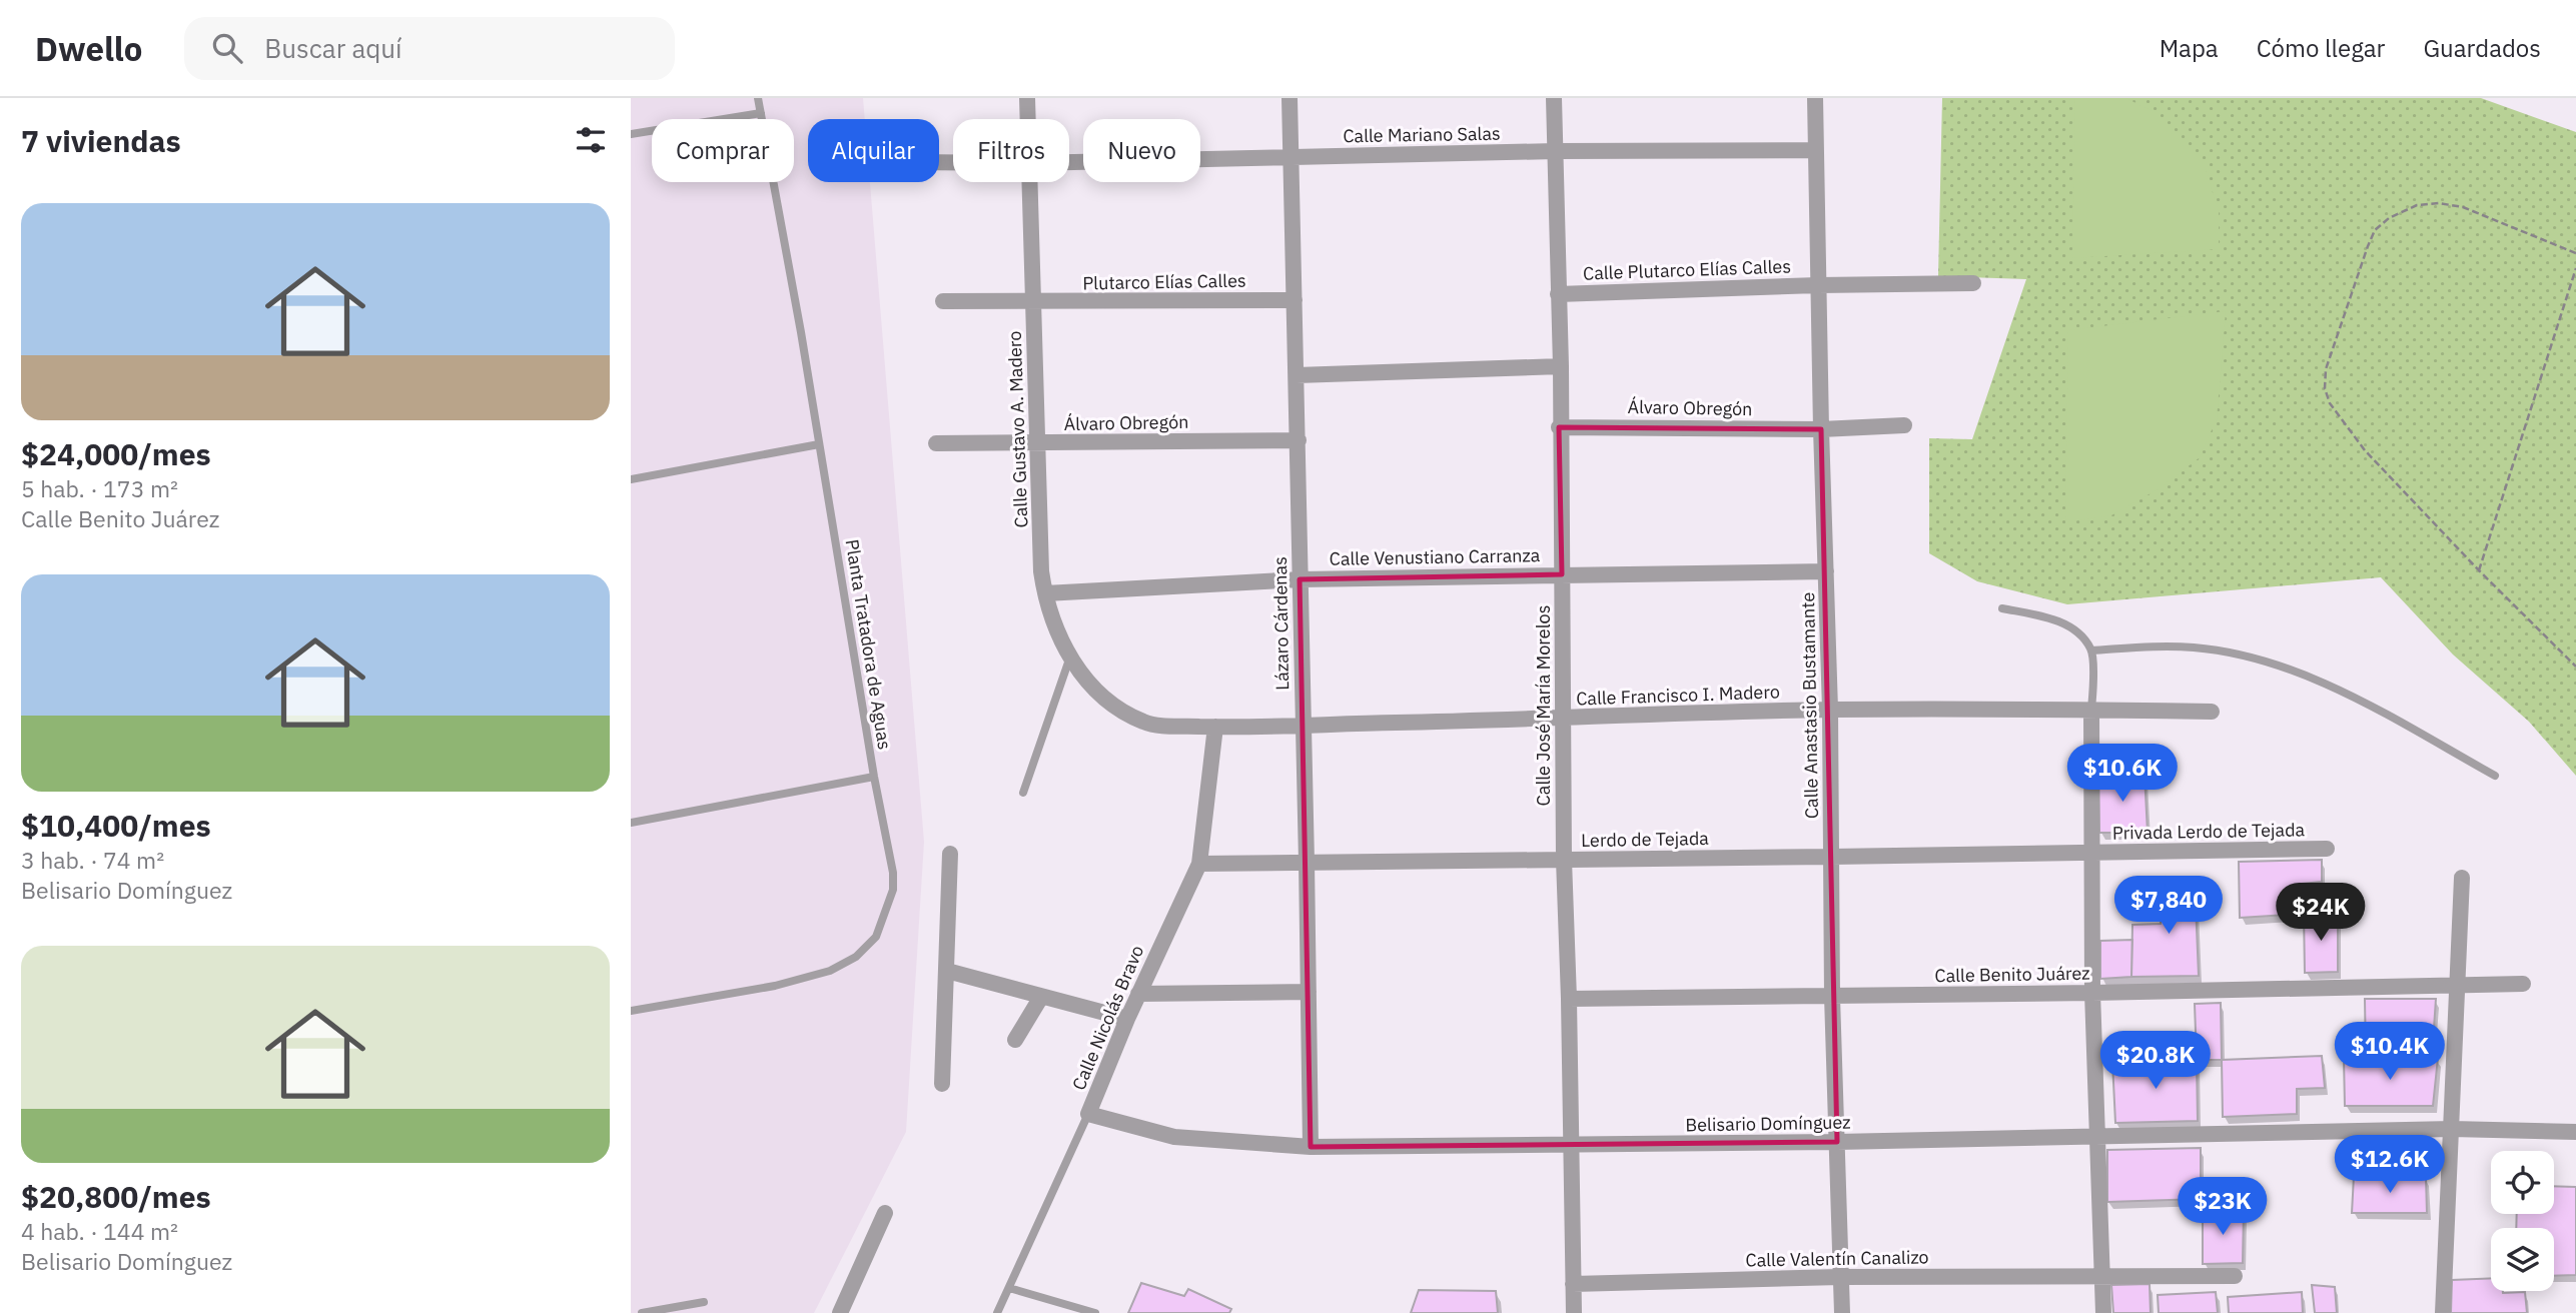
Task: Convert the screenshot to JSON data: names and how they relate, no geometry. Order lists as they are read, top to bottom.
{
  "streets": {
    "street": [
      "Calle Mariano Salas",
      "Calle Plutarco Elías Calles",
      "Plutarco Elías Calles",
      "Álvaro Obregón",
      "Calle Gustavo A. Madero",
      "Calle Venustiano Carranza",
      "Lázaro Cárdenas",
      "Calle Francisco I. Madero",
      "Calle José María Morelos",
      "Calle Anastasio Bustamante",
      "Privada Lerdo de Tejada",
      "Lerdo de Tejada",
      "Calle Benito Juárez",
      "Calle Nicolás Bravo",
      "Belisario Domínguez",
      "Calle Valentín Canalizo"
    ],
    "lane": ["Planta Tratadora de Aguas"]
  },
  "crossings": [
    ["Calle Mariano Salas", "Lázaro Cárdenas"],
    ["Calle Mariano Salas", "Calle José María Morelos"],
    ["Calle Mariano Salas", "Calle Anastasio Bustamante"],
    ["Calle Plutarco Elías Calles", "Calle José María Morelos"],
    ["Calle Plutarco Elías Calles", "Calle Anastasio Bustamante"],
    ["Plutarco Elías Calles", "Calle Gustavo A. Madero"],
    ["Plutarco Elías Calles", "Lázaro Cárdenas"],
    ["Álvaro Obregón", "Calle Gustavo A. Madero"],
    ["Álvaro Obregón", "Lázaro Cárdenas"],
    ["Álvaro Obregón", "Calle José María Morelos"],
    ["Álvaro Obregón", "Calle Anastasio Bustamante"],
    ["Calle Gustavo A. Madero", "Calle Venustiano Carranza"],
    ["Calle Gustavo A. Madero", "Calle Francisco I. Madero"],
    ["Calle Venustiano Carranza", "Lázaro Cárdenas"],
    ["Calle Venustiano Carranza", "Calle José María Morelos"],
    ["Calle Venustiano Carranza", "Calle Anastasio Bustamante"],
    ["Lázaro Cárdenas", "Calle Francisco I. Madero"],
    ["Lázaro Cárdenas", "Lerdo de Tejada"],
    ["Lázaro Cárdenas", "Belisario Domínguez"],
    ["Calle Francisco I. Madero", "Calle José María Morelos"],
    ["Calle Francisco I. Madero", "Calle Anastasio Bustamante"],
    ["Calle Francisco I. Madero", "Calle Nicolás Bravo"],
    ["Calle José María Morelos", "Lerdo de Tejada"],
    ["Calle José María Morelos", "Calle Benito Juárez"],
    ["Calle José María Morelos", "Belisario Domínguez"],
    ["Calle José María Morelos", "Calle Valentín Canalizo"],
    ["Calle Anastasio Bustamante", "Lerdo de Tejada"],
    ["Calle Anastasio Bustamante", "Calle Benito Juárez"],
    ["Calle Anastasio Bustamante", "Belisario Domínguez"],
    ["Calle Anastasio Bustamante", "Calle Valentín Canalizo"],
    ["Privada Lerdo de Tejada", "Lerdo de Tejada"],
    ["Lerdo de Tejada", "Calle Nicolás Bravo"],
    ["Calle Nicolás Bravo", "Belisario Domínguez"]
  ],
  "page": {
    "header": "Dwello",
    "search": "Buscar aquí",
    "nav": ["Mapa", "Cómo llegar", "Guardados"],
    "heading": "7 viviendas",
    "chip": [
      "Comprar",
      "Alquilar",
      "Filtros",
      "Nuevo"
    ],
    "list": [
      {
        "name": "$24,000/mes",
        "note": "5 hab. · 173 m² · Calle Benito Juárez"
      },
      {
        "name": "$10,400/mes",
        "note": "3 hab. · 74 m² · Belisario Domínguez"
      },
      {
        "name": "$20,800/mes",
        "note": "4 hab. · 144 m² · Belisario Domínguez"
      }
    ],
    "price": [
      "$10.6K",
      "$7,840",
      "$24K",
      "$10.4K",
      "$20.8K",
      "$12.6K",
      "$23K"
    ]
  }
}
